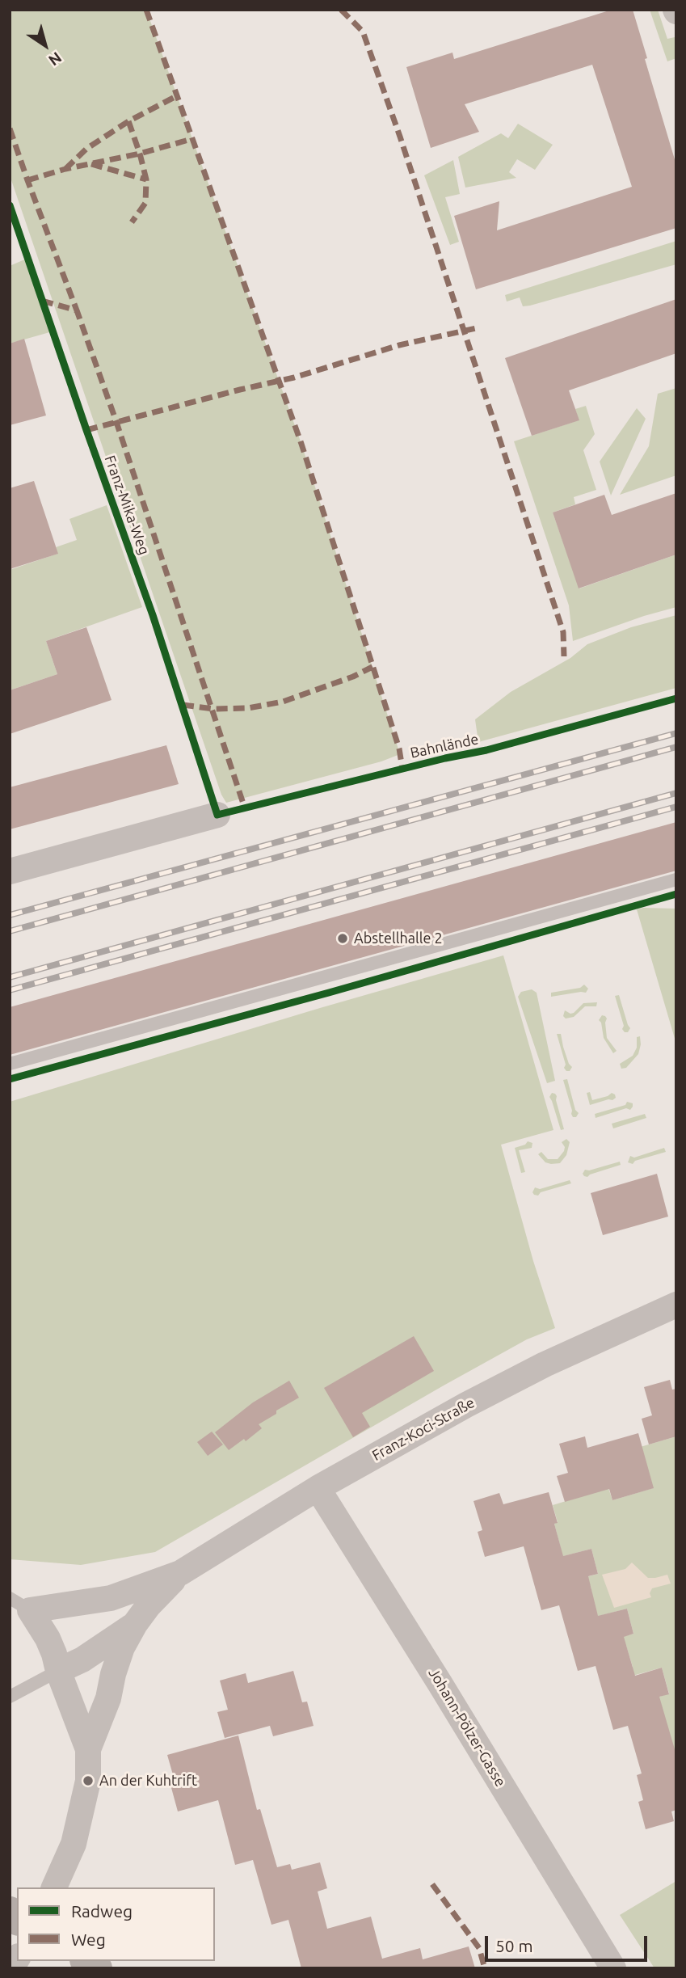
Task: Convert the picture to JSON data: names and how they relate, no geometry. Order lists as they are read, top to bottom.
{
  "streets": {
    "street": ["Franz-Koci-Straße", "Johann-Pölzer-Gasse"],
    "cycle path": ["Franz-Mika-Weg"]
  },
  "crossings": [
    ["Franz-Koci-Straße", "Johann-Pölzer-Gasse"]
  ],
  "places": ["Abstellhalle 2", "An der Kuhtrift"],
  "legend": ["Radweg", "Weg"],
  "scale_bar": "50 m",
  "north": "bottom right"
}
